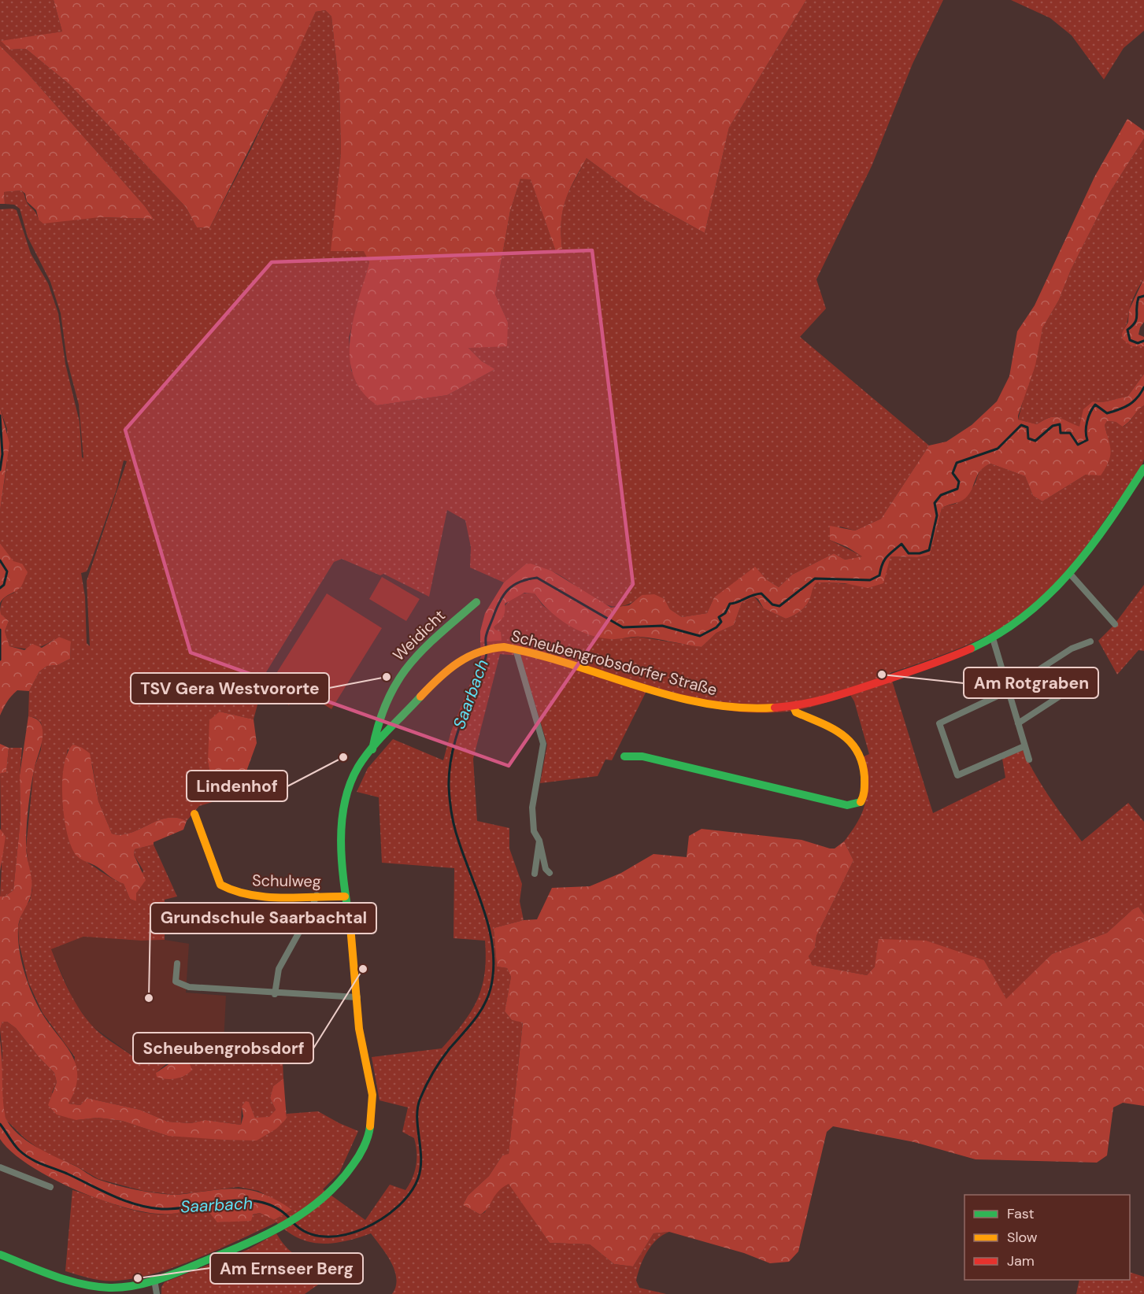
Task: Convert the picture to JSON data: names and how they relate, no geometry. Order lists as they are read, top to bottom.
{
  "streets": {
    "main road": ["Weidicht", "Scheubengrobsdorfer Straße", "Schulweg"]
  },
  "crossings": [
    ["Weidicht", "Scheubengrobsdorfer Straße"],
    ["Scheubengrobsdorfer Straße", "Schulweg"]
  ],
  "water": ["Saarbach"],
  "places": [
    "Am Rotgraben",
    "TSV Gera Westvororte",
    "Lindenhof",
    "Scheubengrobsdorf",
    "Grundschule Saarbachtal",
    "Am Ernseer Berg"
  ],
  "legend": ["Fast", "Slow", "Jam"]
}
